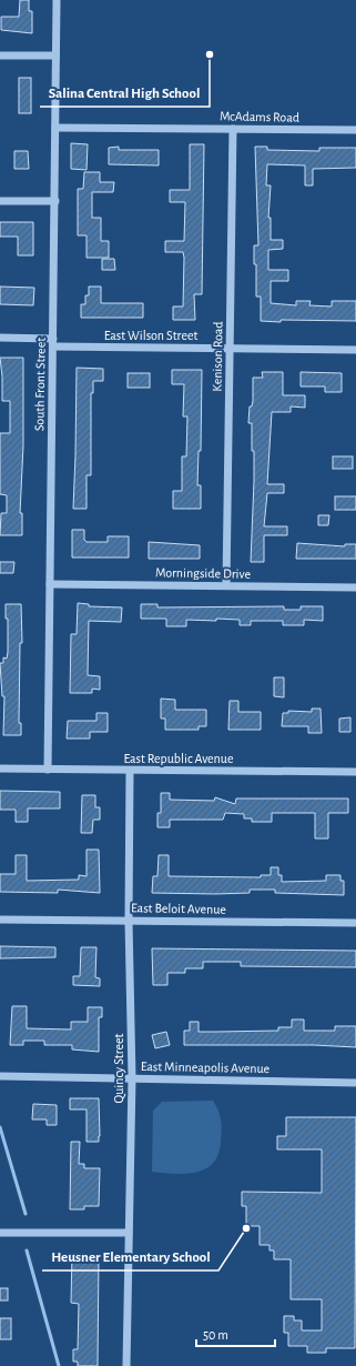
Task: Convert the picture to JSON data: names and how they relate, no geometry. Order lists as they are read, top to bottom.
{
  "streets": {
    "street": [
      "McAdams Road",
      "East Wilson Street",
      "Kenison Road",
      "South Front Street",
      "Morningside Drive",
      "East Republic Avenue",
      "East Beloit Avenue",
      "East Minneapolis Avenue",
      "Quincy Street"
    ]
  },
  "crossings": [
    ["McAdams Road", "Kenison Road"],
    ["McAdams Road", "South Front Street"],
    ["East Wilson Street", "Kenison Road"],
    ["East Wilson Street", "South Front Street"],
    ["Kenison Road", "Morningside Drive"],
    ["South Front Street", "Morningside Drive"],
    ["South Front Street", "East Republic Avenue"],
    ["East Republic Avenue", "Quincy Street"],
    ["East Beloit Avenue", "Quincy Street"],
    ["East Minneapolis Avenue", "Quincy Street"]
  ],
  "places": ["Salina Central High School", "Heusner Elementary School"],
  "scale_bar": "50 m"
}
